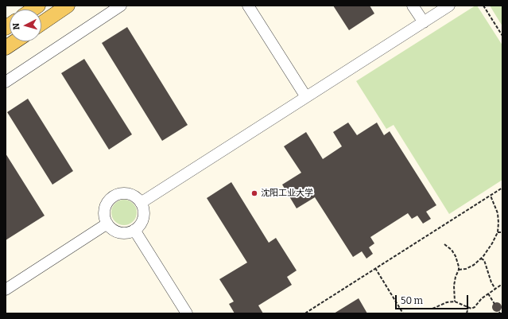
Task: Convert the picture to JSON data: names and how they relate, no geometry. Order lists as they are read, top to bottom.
{
  "places": ["沈阳工业大学"],
  "scale_bar": "50 m",
  "north": "left"
}
